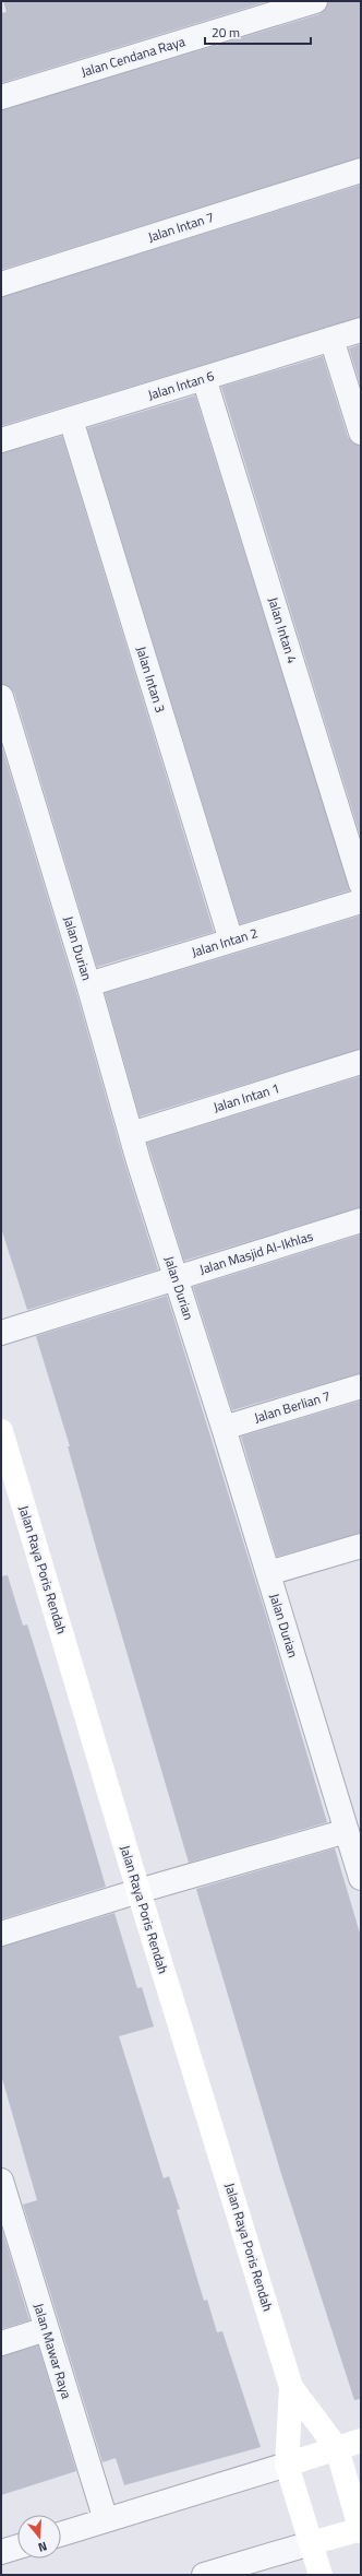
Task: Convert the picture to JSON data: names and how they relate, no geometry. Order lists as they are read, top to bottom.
{
  "streets": {
    "street": [
      "Jalan Cendana Raya",
      "Jalan Intan 7",
      "Jalan Intan 6",
      "Jalan Intan 4",
      "Jalan Intan 3",
      "Jalan Intan 2",
      "Jalan Durian",
      "Jalan Intan 1",
      "Jalan Masjid Al-Ikhlas",
      "Jalan Berlian 7",
      "Jalan Raya Poris Rendah",
      "Jalan Mawar Raya"
    ]
  },
  "crossings": [
    ["Jalan Intan 6", "Jalan Intan 4"],
    ["Jalan Intan 6", "Jalan Intan 3"],
    ["Jalan Intan 3", "Jalan Intan 2"],
    ["Jalan Intan 2", "Jalan Durian"],
    ["Jalan Durian", "Jalan Intan 1"],
    ["Jalan Durian", "Jalan Masjid Al-Ikhlas"],
    ["Jalan Durian", "Jalan Berlian 7"]
  ],
  "scale_bar": "20 m",
  "north": "bottom"
}
